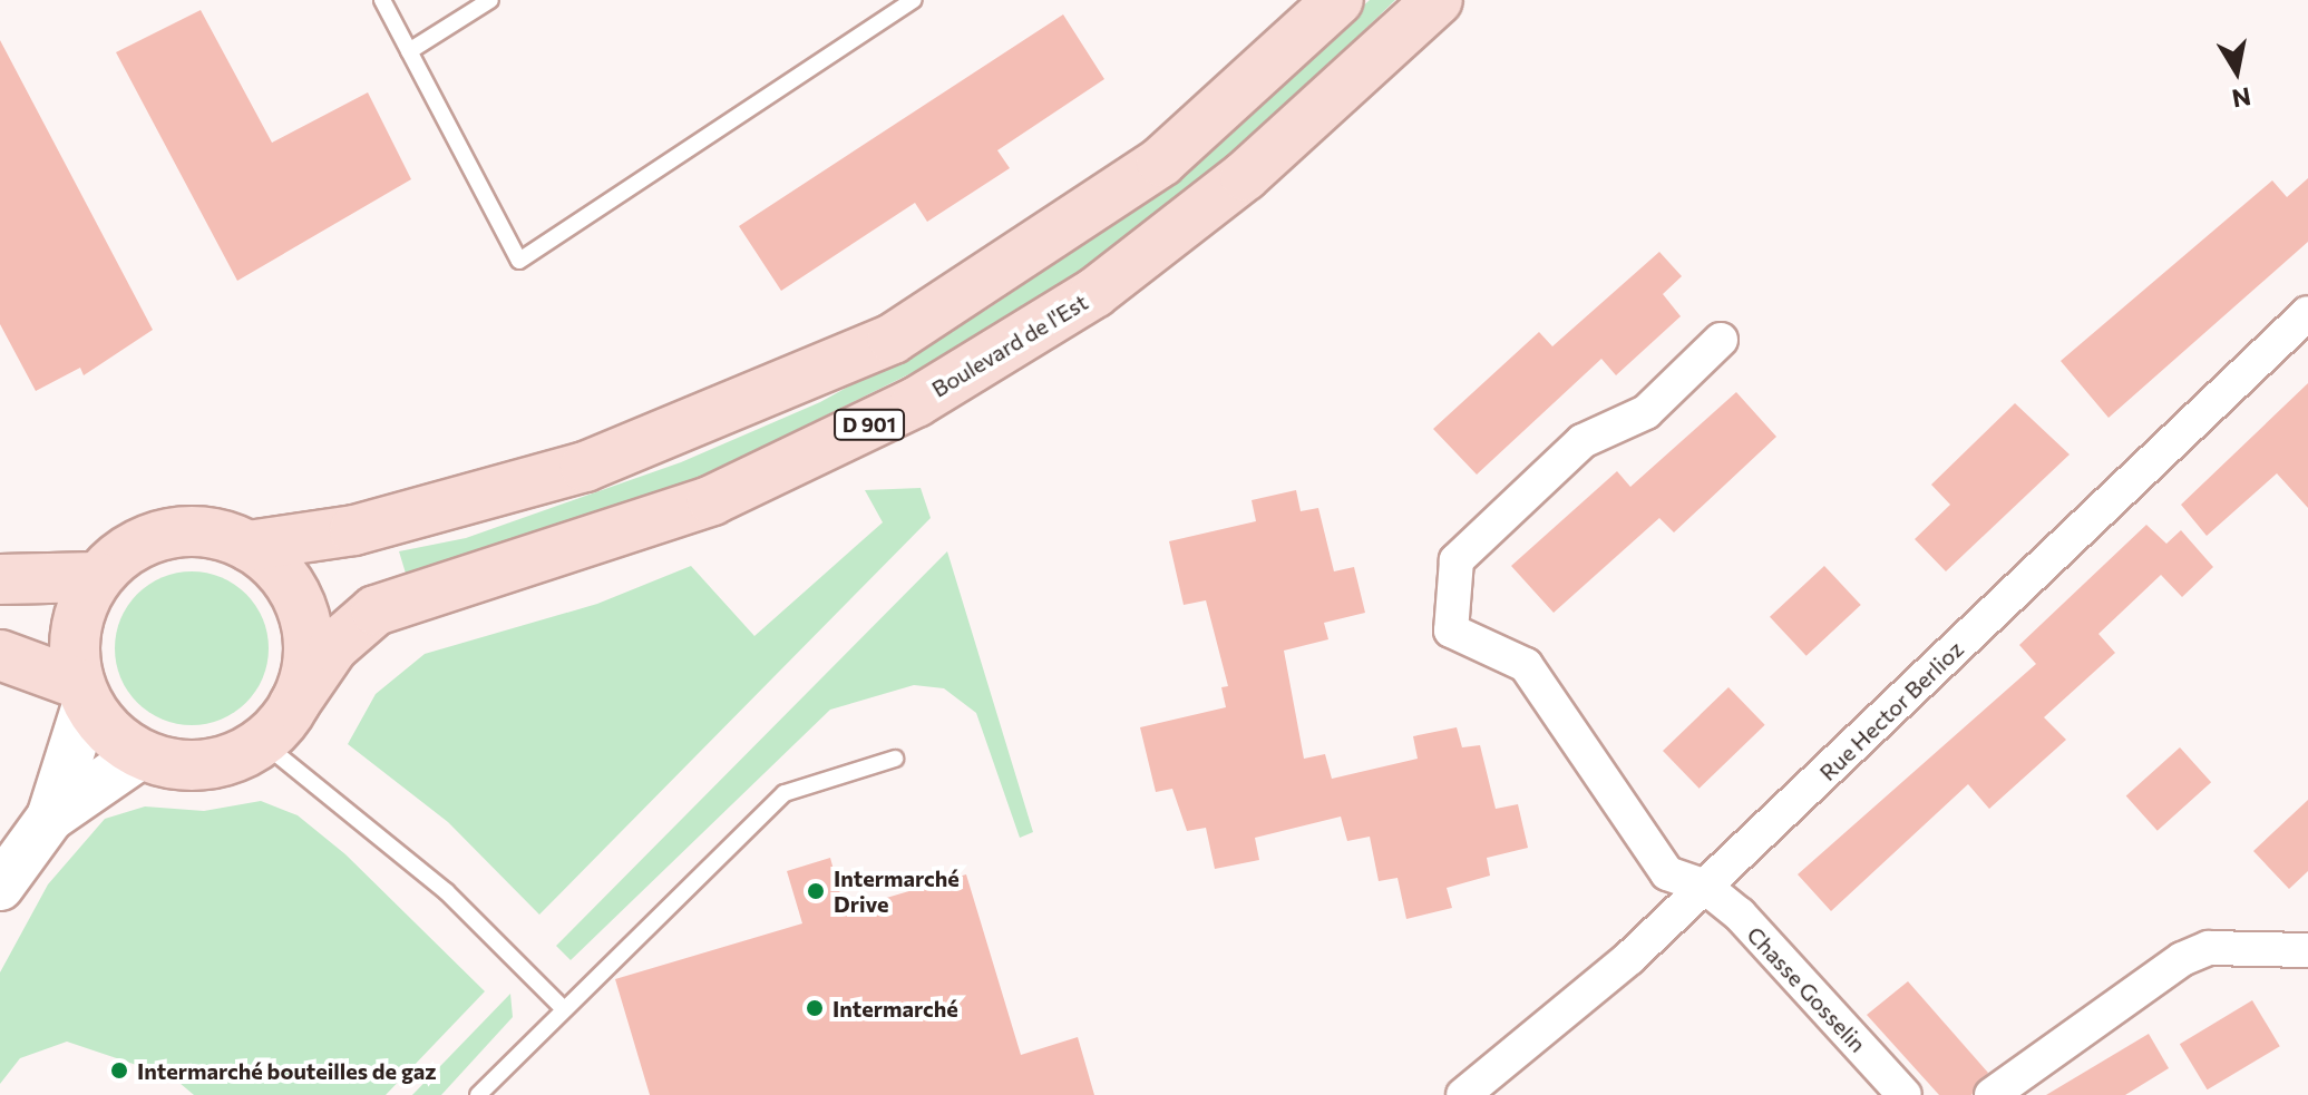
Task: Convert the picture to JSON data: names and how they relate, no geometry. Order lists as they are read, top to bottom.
{
  "streets": {
    "main road": ["Boulevard de l'Est", "D 901"],
    "street": ["Rue Hector Berlioz", "Chasse Gosselin"]
  },
  "crossings": [
    ["Rue Hector Berlioz", "Chasse Gosselin"]
  ],
  "places": ["Intermarché Drive", "Intermarché", "Intermarché bouteilles de gaz"],
  "north": "bottom"
}
